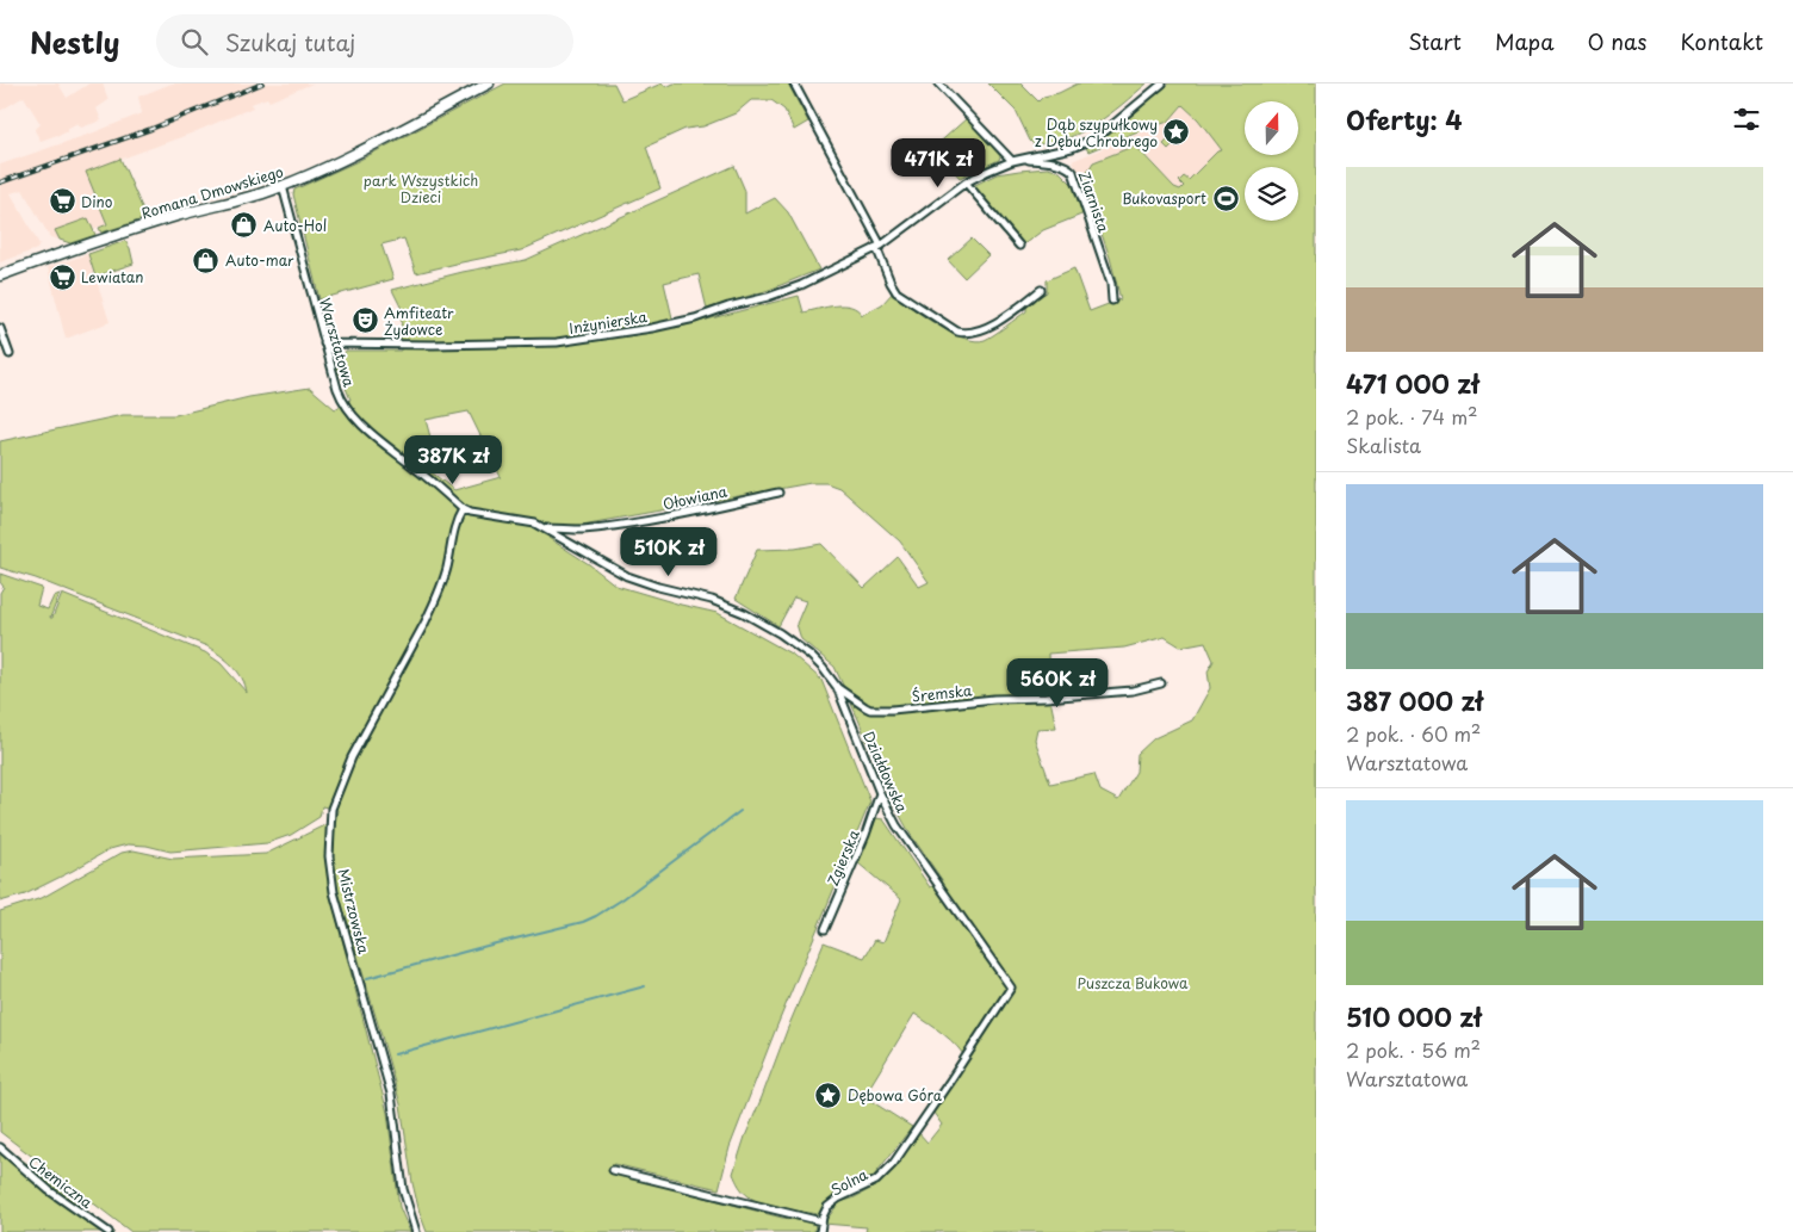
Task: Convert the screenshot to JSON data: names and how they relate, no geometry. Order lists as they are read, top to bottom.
{
  "streets": {
    "main road": ["Romana Dmowskiego"],
    "street": [
      "Ziarnista",
      "Inżynierska",
      "Warsztatowa",
      "Ołowiana",
      "Śremska",
      "Działdowska",
      "Zgierska",
      "Mistrzowska",
      "Chemiczna",
      "Solna"
    ]
  },
  "crossings": [
    ["Romana Dmowskiego", "Warsztatowa"],
    ["Ziarnista", "Inżynierska"],
    ["Inżynierska", "Warsztatowa"],
    ["Warsztatowa", "Ołowiana"],
    ["Warsztatowa", "Działdowska"],
    ["Warsztatowa", "Mistrzowska"],
    ["Śremska", "Działdowska"],
    ["Działdowska", "Zgierska"],
    ["Działdowska", "Solna"]
  ],
  "parks": ["park Wszystkich Dzieci", "Puszcza Bukowa"],
  "places": {
    "place": ["Dąb szypułkowy z Dębu Chrobrego", "Dębowa Góra"],
    "sports": ["Bukovasport"],
    "supermarket": ["Dino", "Lewiatan"],
    "shop": ["Auto-Hol", "Auto-mar"],
    "theatre": ["Amfiteatr Żydowce"]
  },
  "north": "top",
  "page": {
    "header": "Nestly",
    "search": "Szukaj tutaj",
    "nav": [
      "Start",
      "Mapa",
      "O nas",
      "Kontakt"
    ],
    "heading": "Oferty: 4",
    "price": [
      "471K zł",
      "387K zł",
      "510K zł",
      "560K zł"
    ],
    "list": [
      {
        "name": "471 000 zł",
        "note": "2 pok. · 74 m² · Skalista"
      },
      {
        "name": "387 000 zł",
        "note": "2 pok. · 60 m² · Warsztatowa"
      },
      {
        "name": "510 000 zł",
        "note": "2 pok. · 56 m² · Warsztatowa"
      }
    ]
  }
}
